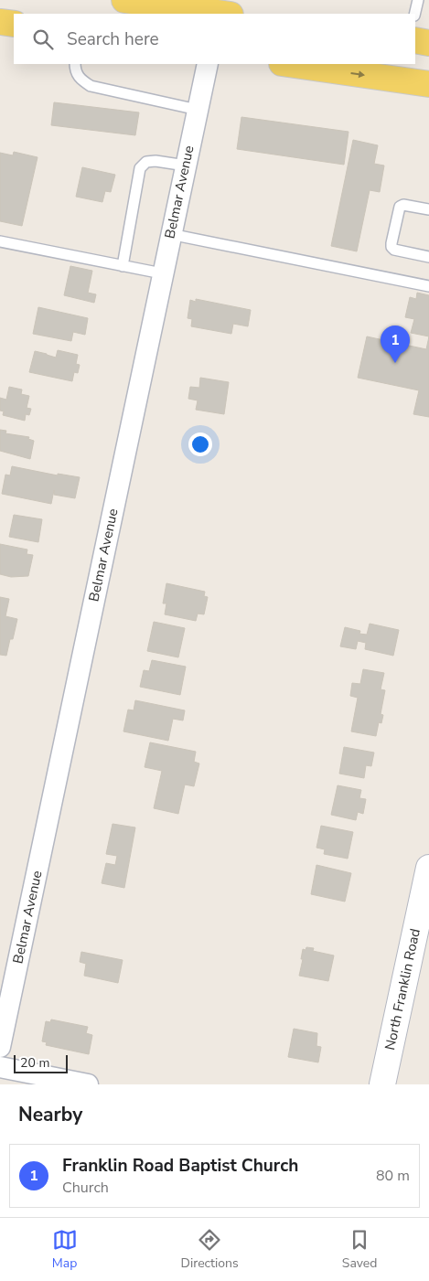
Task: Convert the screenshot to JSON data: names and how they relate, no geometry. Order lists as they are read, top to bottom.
{
  "streets": {
    "main road": ["North Franklin Road"],
    "street": ["Belmar Avenue"]
  },
  "scale_bar": "20 m",
  "page": {
    "search": "Search here",
    "pins": "1",
    "scale": "20 m",
    "heading": "Nearby",
    "list": [
      {
        "mark": "1",
        "name": "Franklin Road Baptist Church",
        "note": "Church",
        "value": "80 m"
      }
    ],
    "nav": ["Map", "Directions", "Saved"]
  }
}
